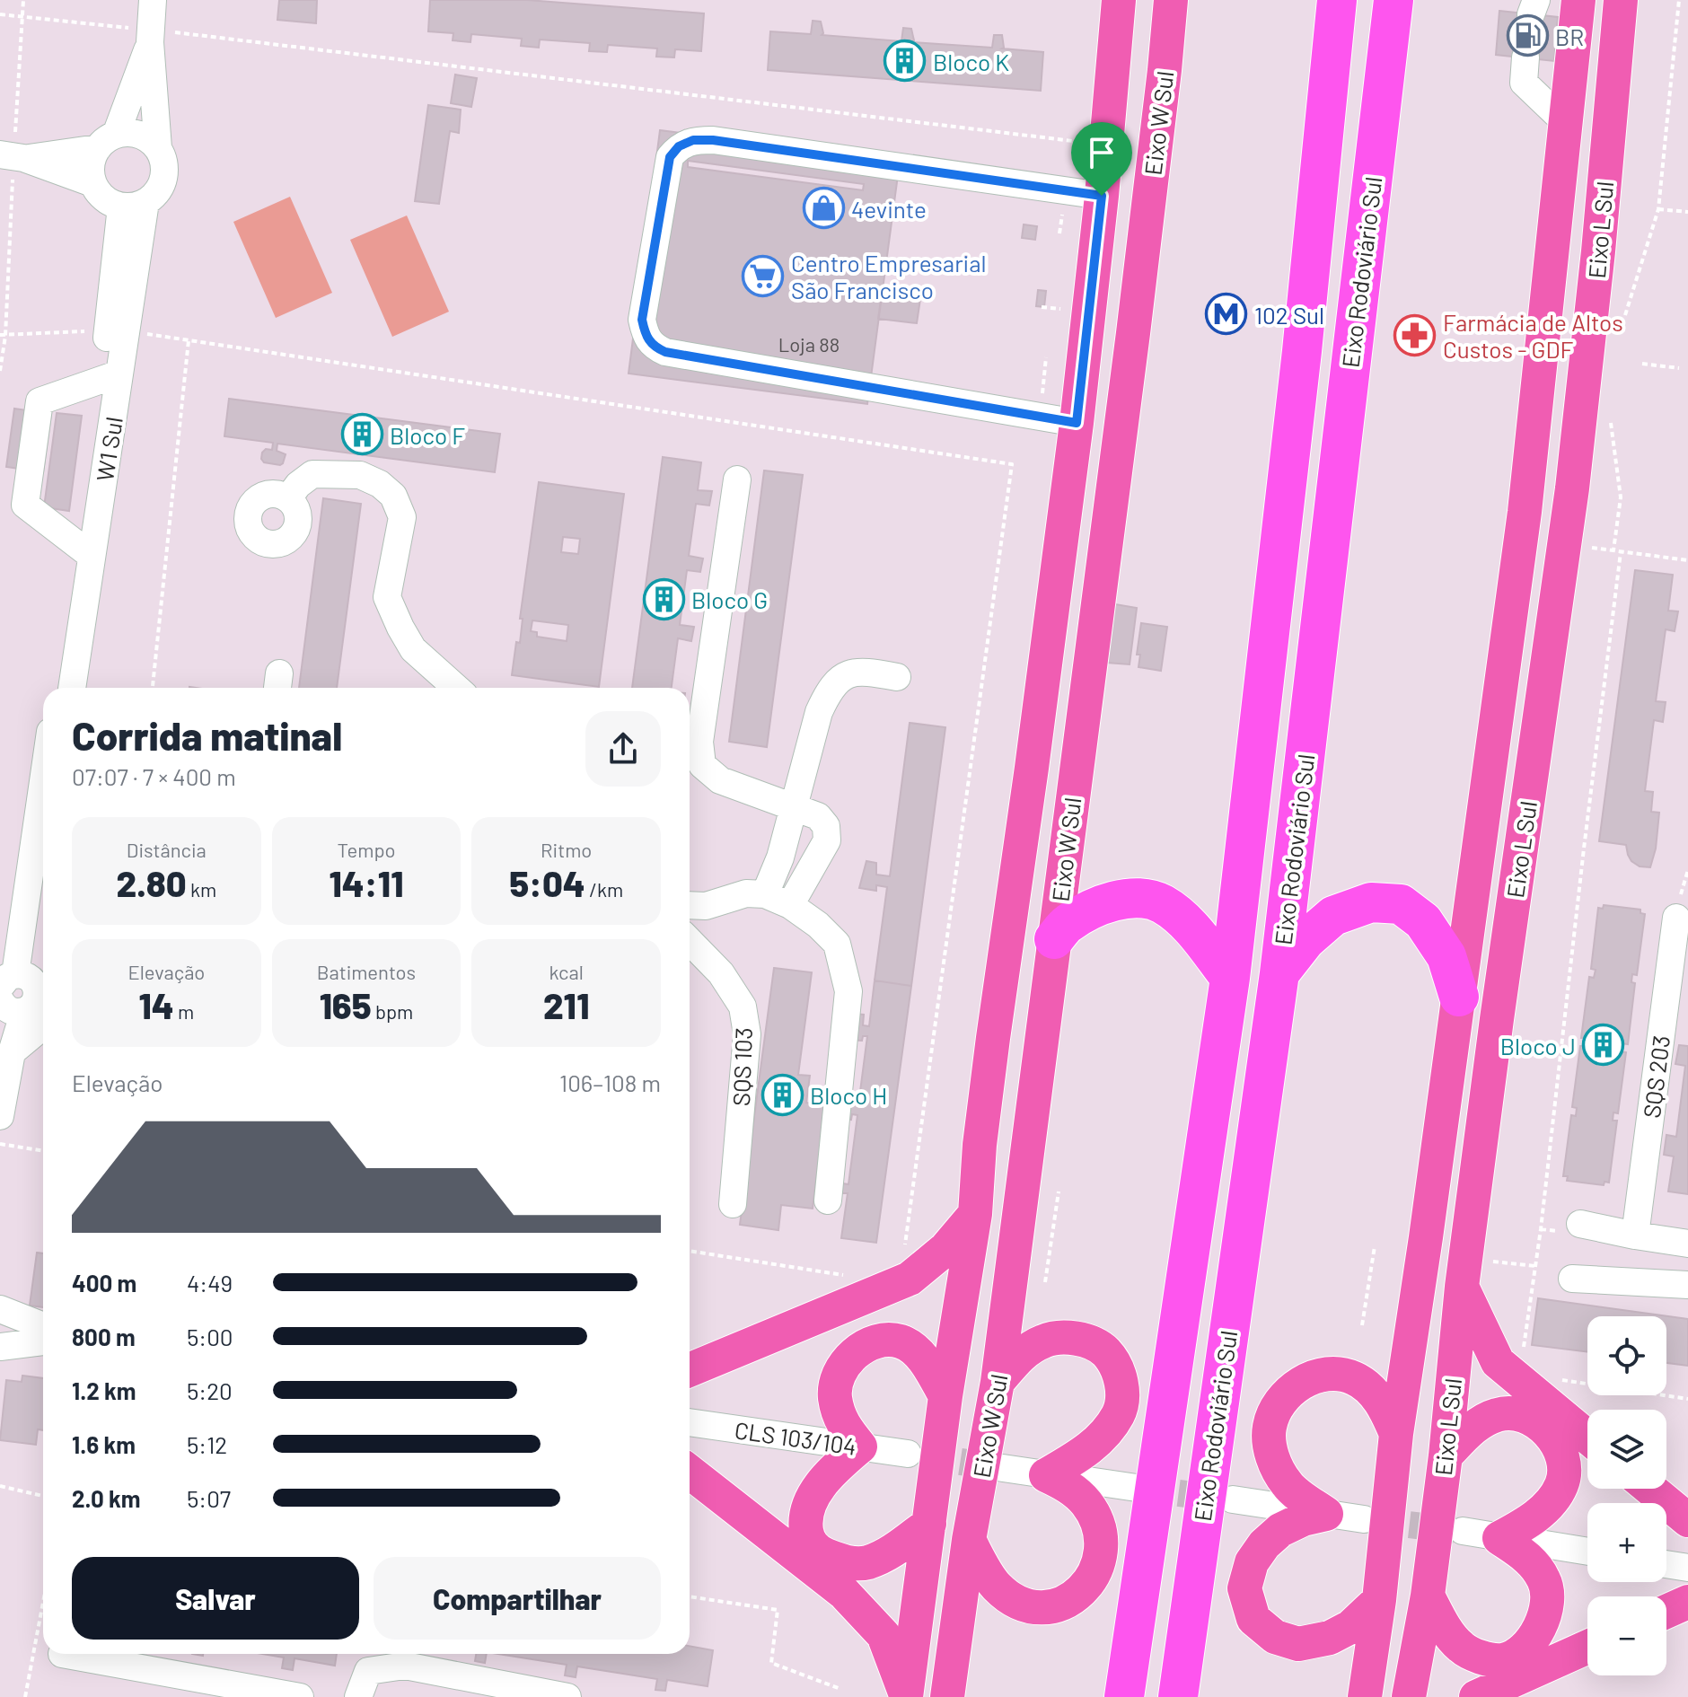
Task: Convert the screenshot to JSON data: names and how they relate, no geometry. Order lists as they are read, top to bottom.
{
  "streets": {
    "highway": ["Eixo Rodoviário Sul"],
    "main road": ["Eixo W Sul", "Eixo L Sul"],
    "street": [
      "W1 Sul",
      "SQS 103",
      "SQS 203",
      "CLS 103/104"
    ]
  },
  "places": {
    "fuel station": ["BR"],
    "building": [
      "Bloco K",
      "Bloco F",
      "Bloco G",
      "Bloco J",
      "Bloco H"
    ],
    "shop": ["4evinte"],
    "supermarket": ["Centro Empresarial São Francisco"],
    "metro station": ["102 Sul"],
    "pharmacy": ["Farmácia de Altos Custos - GDF"]
  },
  "house_numbers": ["Loja 88"],
  "page": {
    "heading": ["Corrida matinal", "07:07 · 7 × 400 m"],
    "stats": [
      ["Distância", "2.80 km"],
      ["Tempo", "14:11"],
      ["Ritmo", "5:04 /km"],
      ["Elevação", "14 m"],
      ["Batimentos", "165 bpm"],
      ["kcal", "211"]
    ],
    "chart": ["Elevação", "106–108 m"],
    "list": [
      {
        "name": "400 m",
        "note": "4:49"
      },
      {
        "name": "800 m",
        "note": "5:00"
      },
      {
        "name": "1.2 km",
        "note": "5:20"
      },
      {
        "name": "1.6 km",
        "note": "5:12"
      },
      {
        "name": "2.0 km",
        "note": "5:07"
      }
    ],
    "map_buttons": ["+", "−"],
    "buttons": ["Salvar", "Compartilhar"]
  }
}
